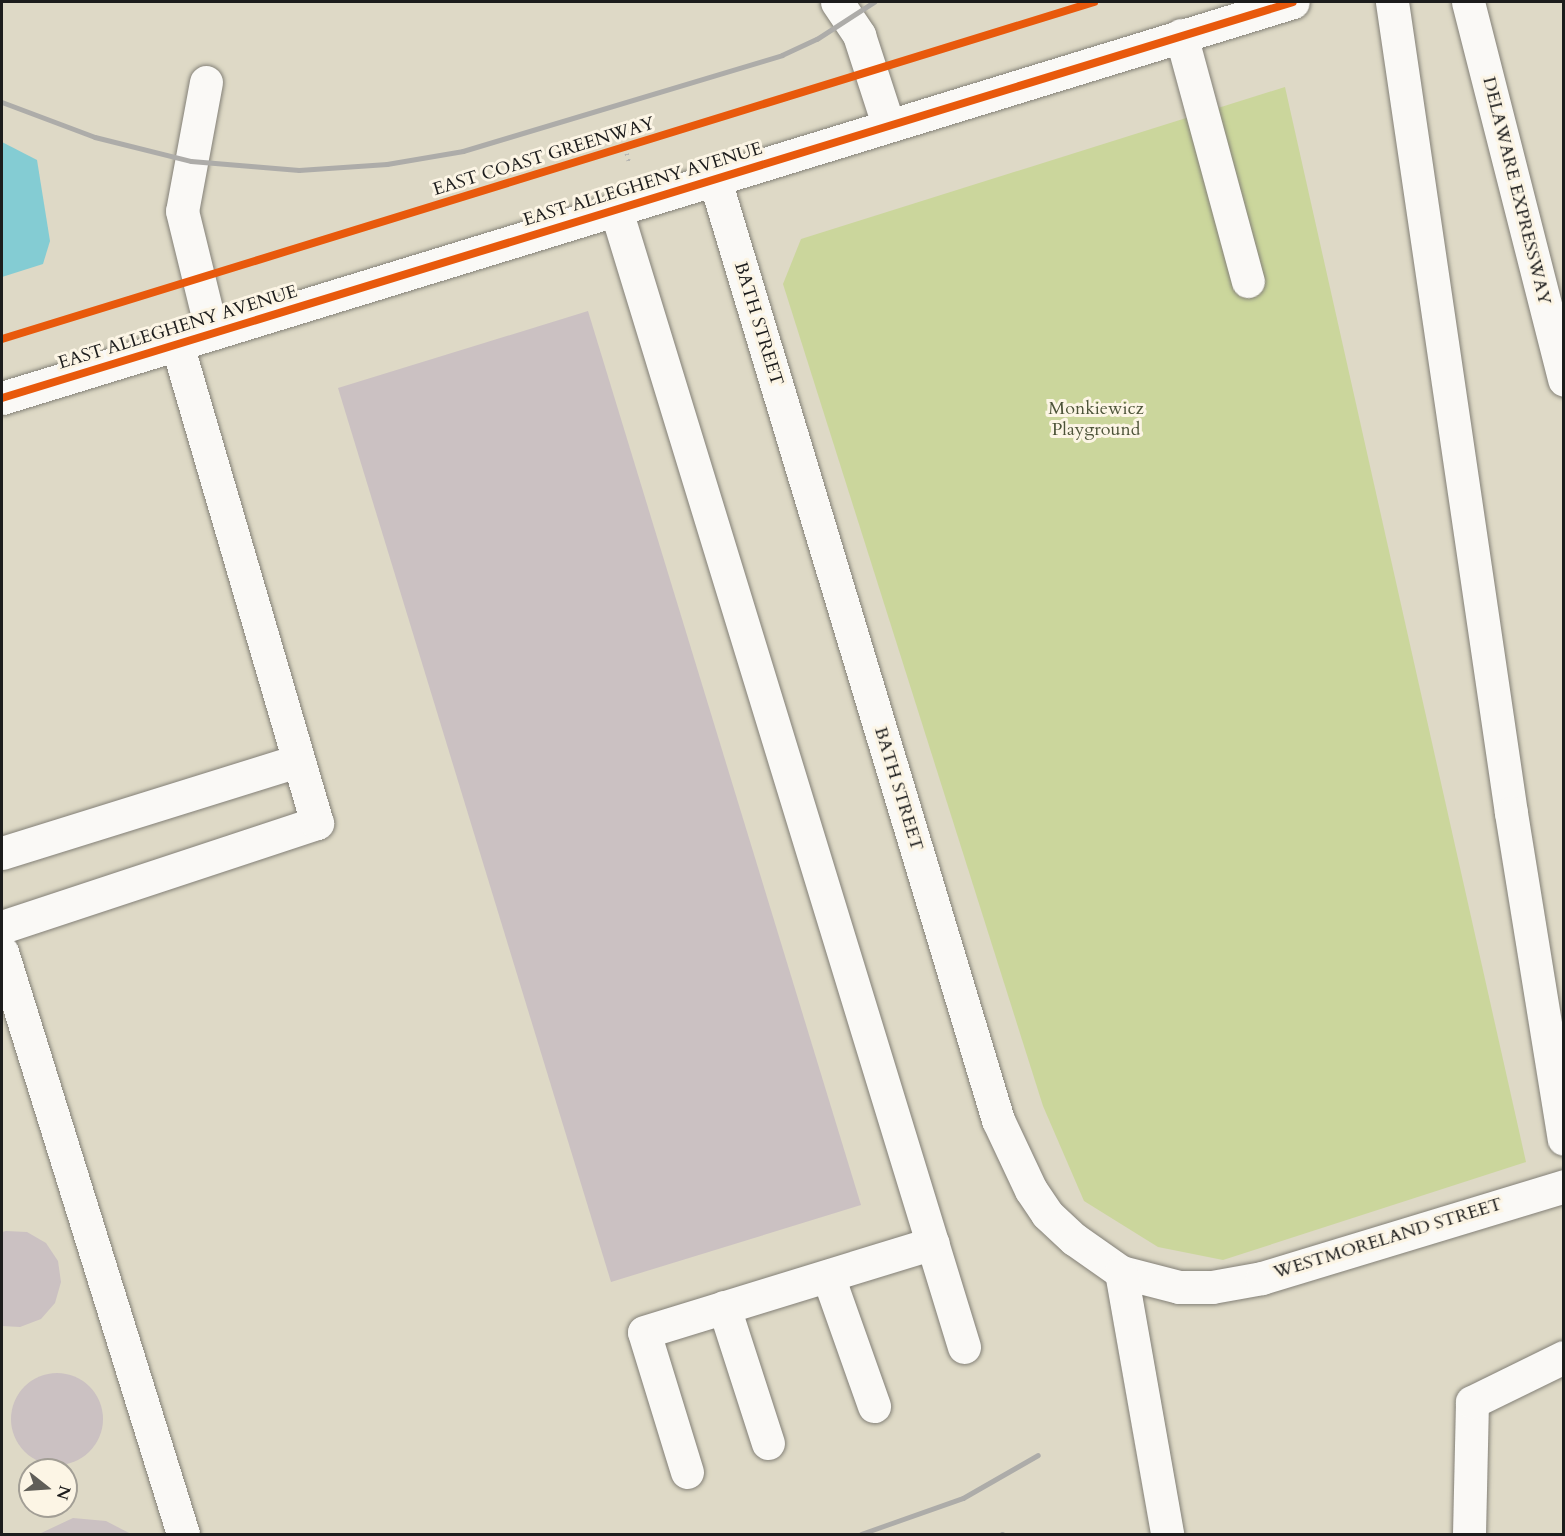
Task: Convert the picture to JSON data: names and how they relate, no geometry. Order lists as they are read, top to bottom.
{
  "streets": {
    "main road": [
      "EAST ALLEGHENY AVENUE",
      "DELAWARE EXPRESSWAY",
      "BATH STREET",
      "WESTMORELAND STREET"
    ],
    "cycle path": ["EAST COAST GREENWAY"]
  },
  "crossings": [
    ["EAST ALLEGHENY AVENUE", "BATH STREET"],
    ["BATH STREET", "WESTMORELAND STREET"]
  ],
  "parks": ["Monkiewicz Playground"],
  "north": "right"
}
